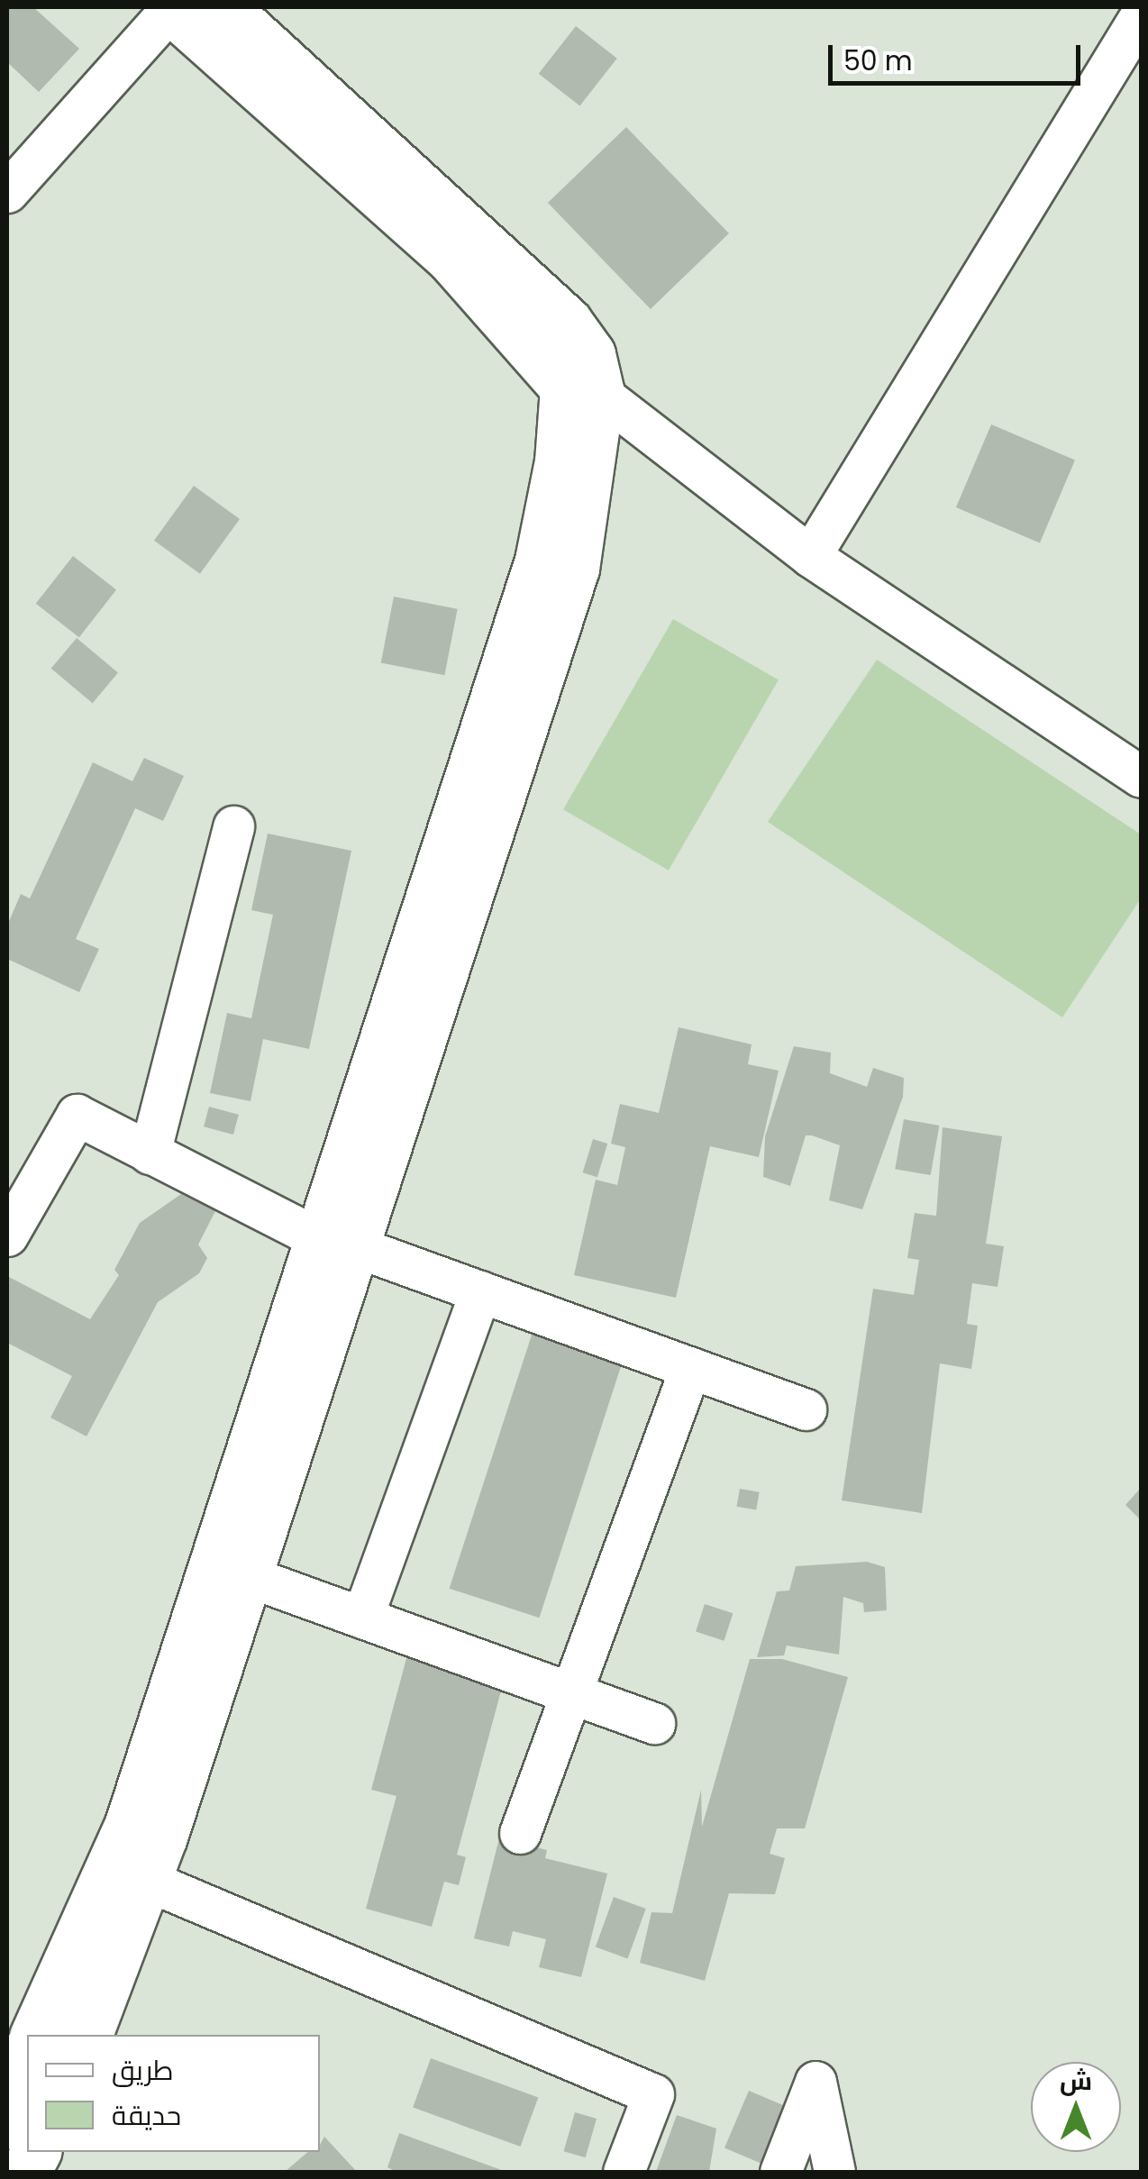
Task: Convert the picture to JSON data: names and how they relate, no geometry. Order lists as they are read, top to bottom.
{
  "legend": ["طريق", "حديقة"],
  "scale_bar": "50 m",
  "north": "top"
}
